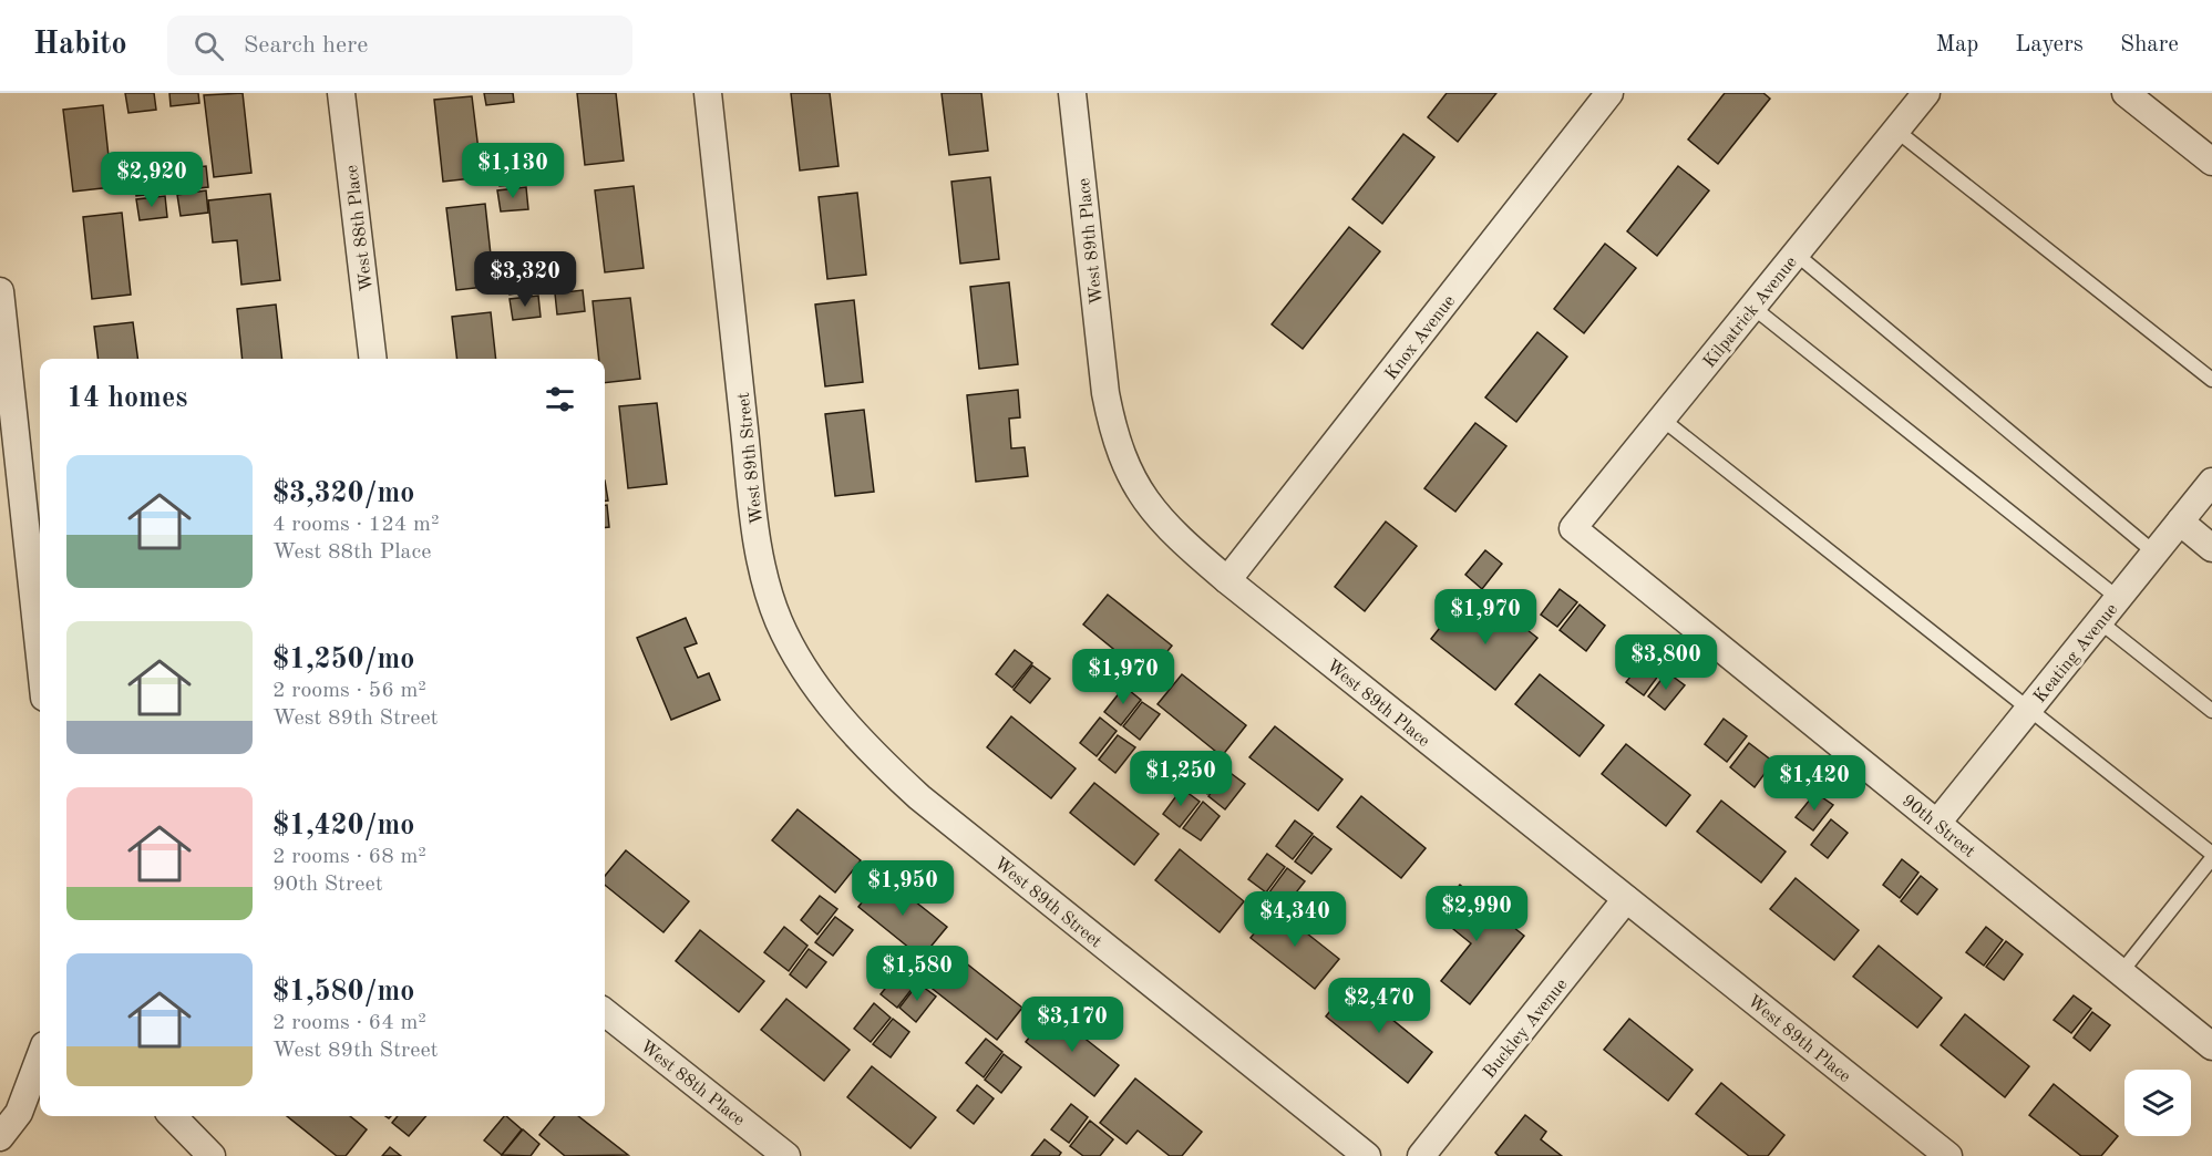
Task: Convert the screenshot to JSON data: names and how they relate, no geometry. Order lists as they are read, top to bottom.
{
  "streets": {
    "street": [
      "West 88th Place",
      "West 89th Place",
      "Kilpatrick Avenue",
      "Knox Avenue",
      "West 89th Street",
      "Keating Avenue",
      "90th Street",
      "Buckley Avenue"
    ]
  },
  "crossings": [
    ["West 89th Place", "Knox Avenue"],
    ["West 89th Place", "Buckley Avenue"],
    ["Kilpatrick Avenue", "90th Street"],
    ["Keating Avenue", "90th Street"]
  ],
  "page": {
    "header": "Habito",
    "search": "Search here",
    "nav": ["Map", "Layers", "Share"],
    "price": [
      "$1,130",
      "$2,920",
      "$3,320",
      "$1,970",
      "$3,800",
      "$1,970",
      "$1,250",
      "$1,420",
      "$1,950",
      "$2,990",
      "$4,340",
      "$1,580",
      "$2,470",
      "$3,170"
    ],
    "heading": "14 homes",
    "list": [
      {
        "name": "$3,320/mo",
        "note": "4 rooms · 124 m² · West 88th Place"
      },
      {
        "name": "$1,250/mo",
        "note": "2 rooms · 56 m² · West 89th Street"
      },
      {
        "name": "$1,420/mo",
        "note": "2 rooms · 68 m² · 90th Street"
      },
      {
        "name": "$1,580/mo",
        "note": "2 rooms · 64 m² · West 89th Street"
      }
    ]
  }
}
